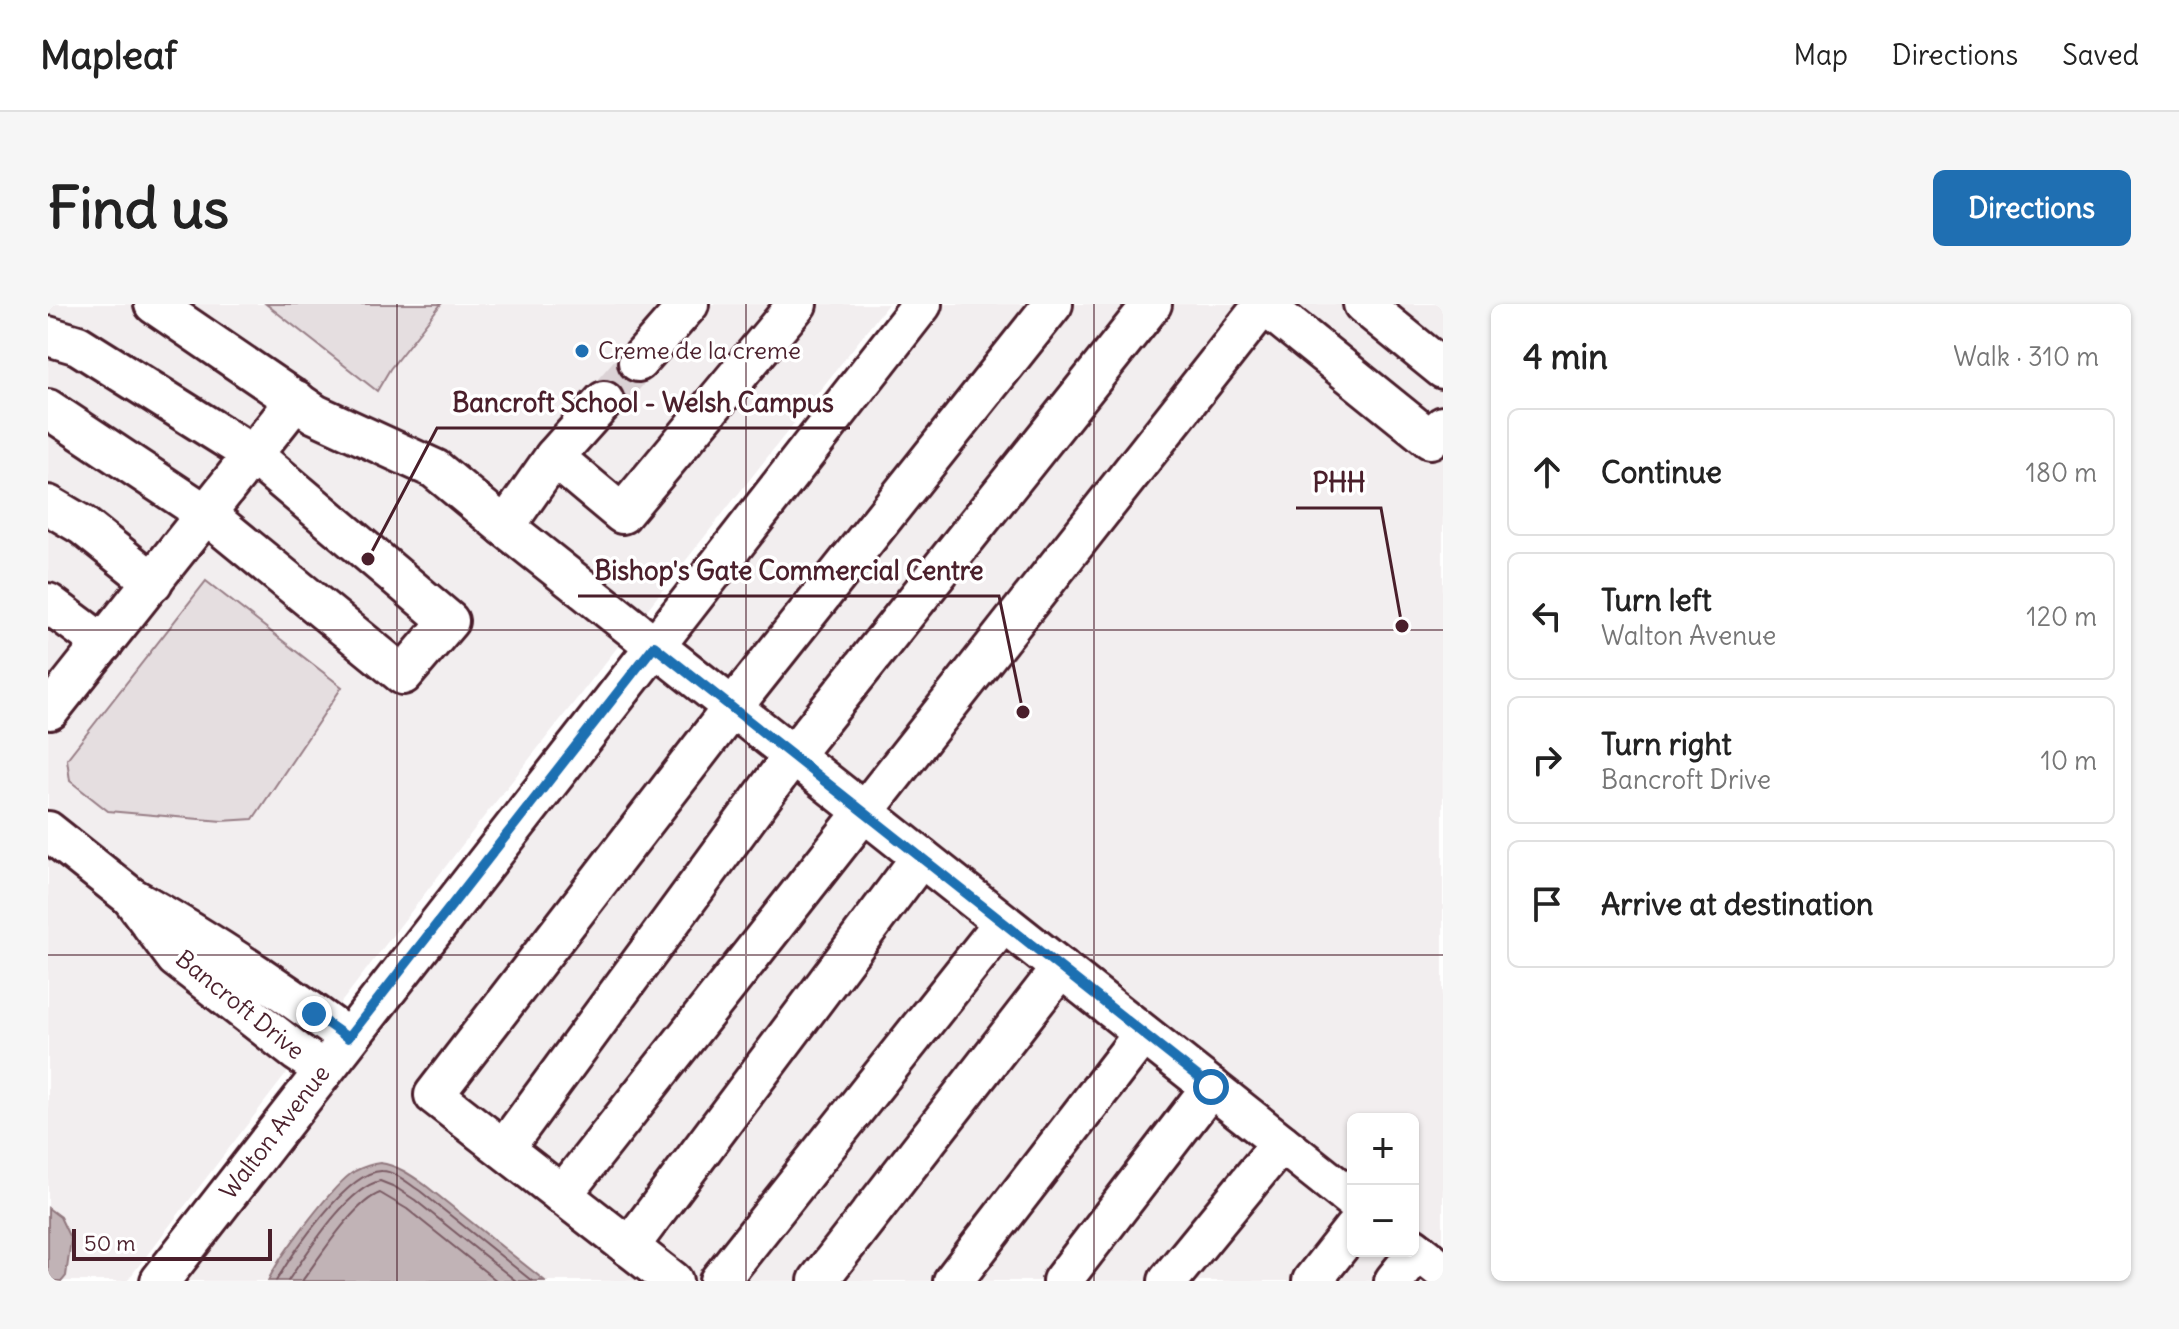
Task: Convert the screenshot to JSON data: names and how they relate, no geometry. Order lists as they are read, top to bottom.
{
  "streets": {
    "street": ["Bancroft Drive", "Walton Avenue"]
  },
  "crossings": [
    ["Bancroft Drive", "Walton Avenue"]
  ],
  "places": [
    "Creme de la creme",
    "Bancroft School - Welsh Campus",
    "PHH",
    "Bishop's Gate Commercial Centre"
  ],
  "scale_bar": "50 m",
  "page": {
    "header": "Mapleaf",
    "nav": ["Map", "Directions", "Saved"],
    "buttons": "Directions",
    "title": "Find us",
    "heading": ["4 min", "Walk · 310 m"],
    "list": [
      ["Continue", "180 m"],
      ["Turn left", "Walton Avenue", "120 m"],
      ["Turn right", "Bancroft Drive", "10 m"],
      "Arrive at destination"
    ],
    "map_buttons": ["+", "−"],
    "scale": "50 m"
  }
}
